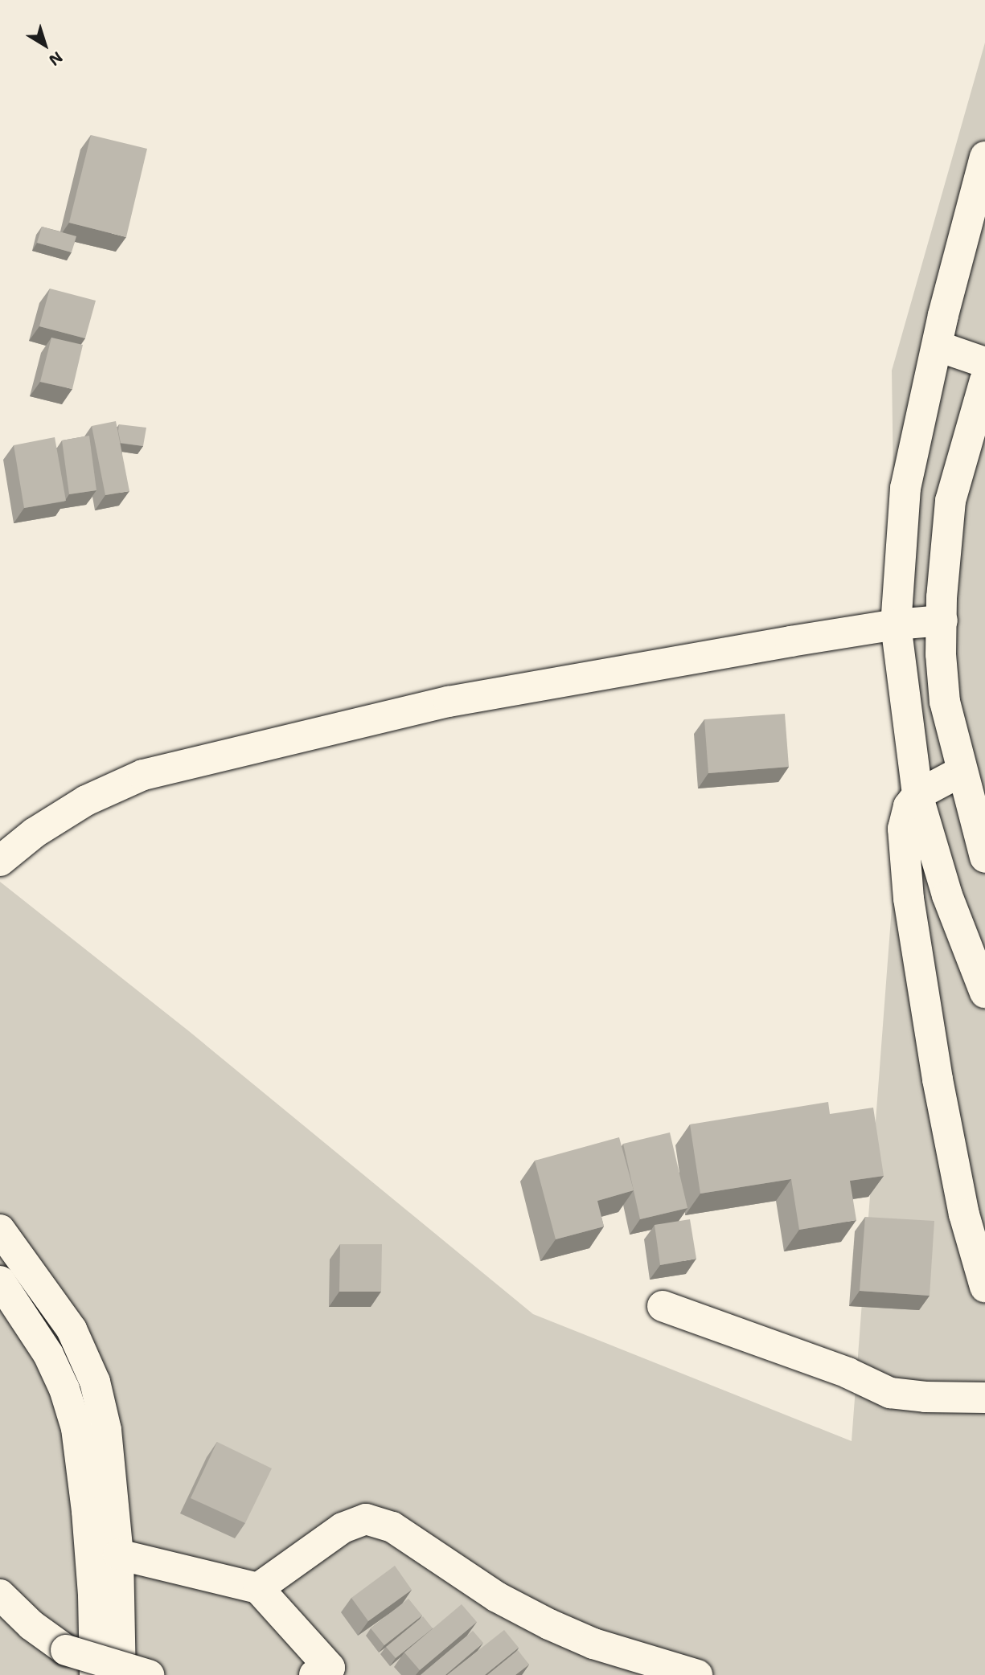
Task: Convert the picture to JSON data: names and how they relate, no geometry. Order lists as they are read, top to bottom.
{
  "north": "bottom right"
}
